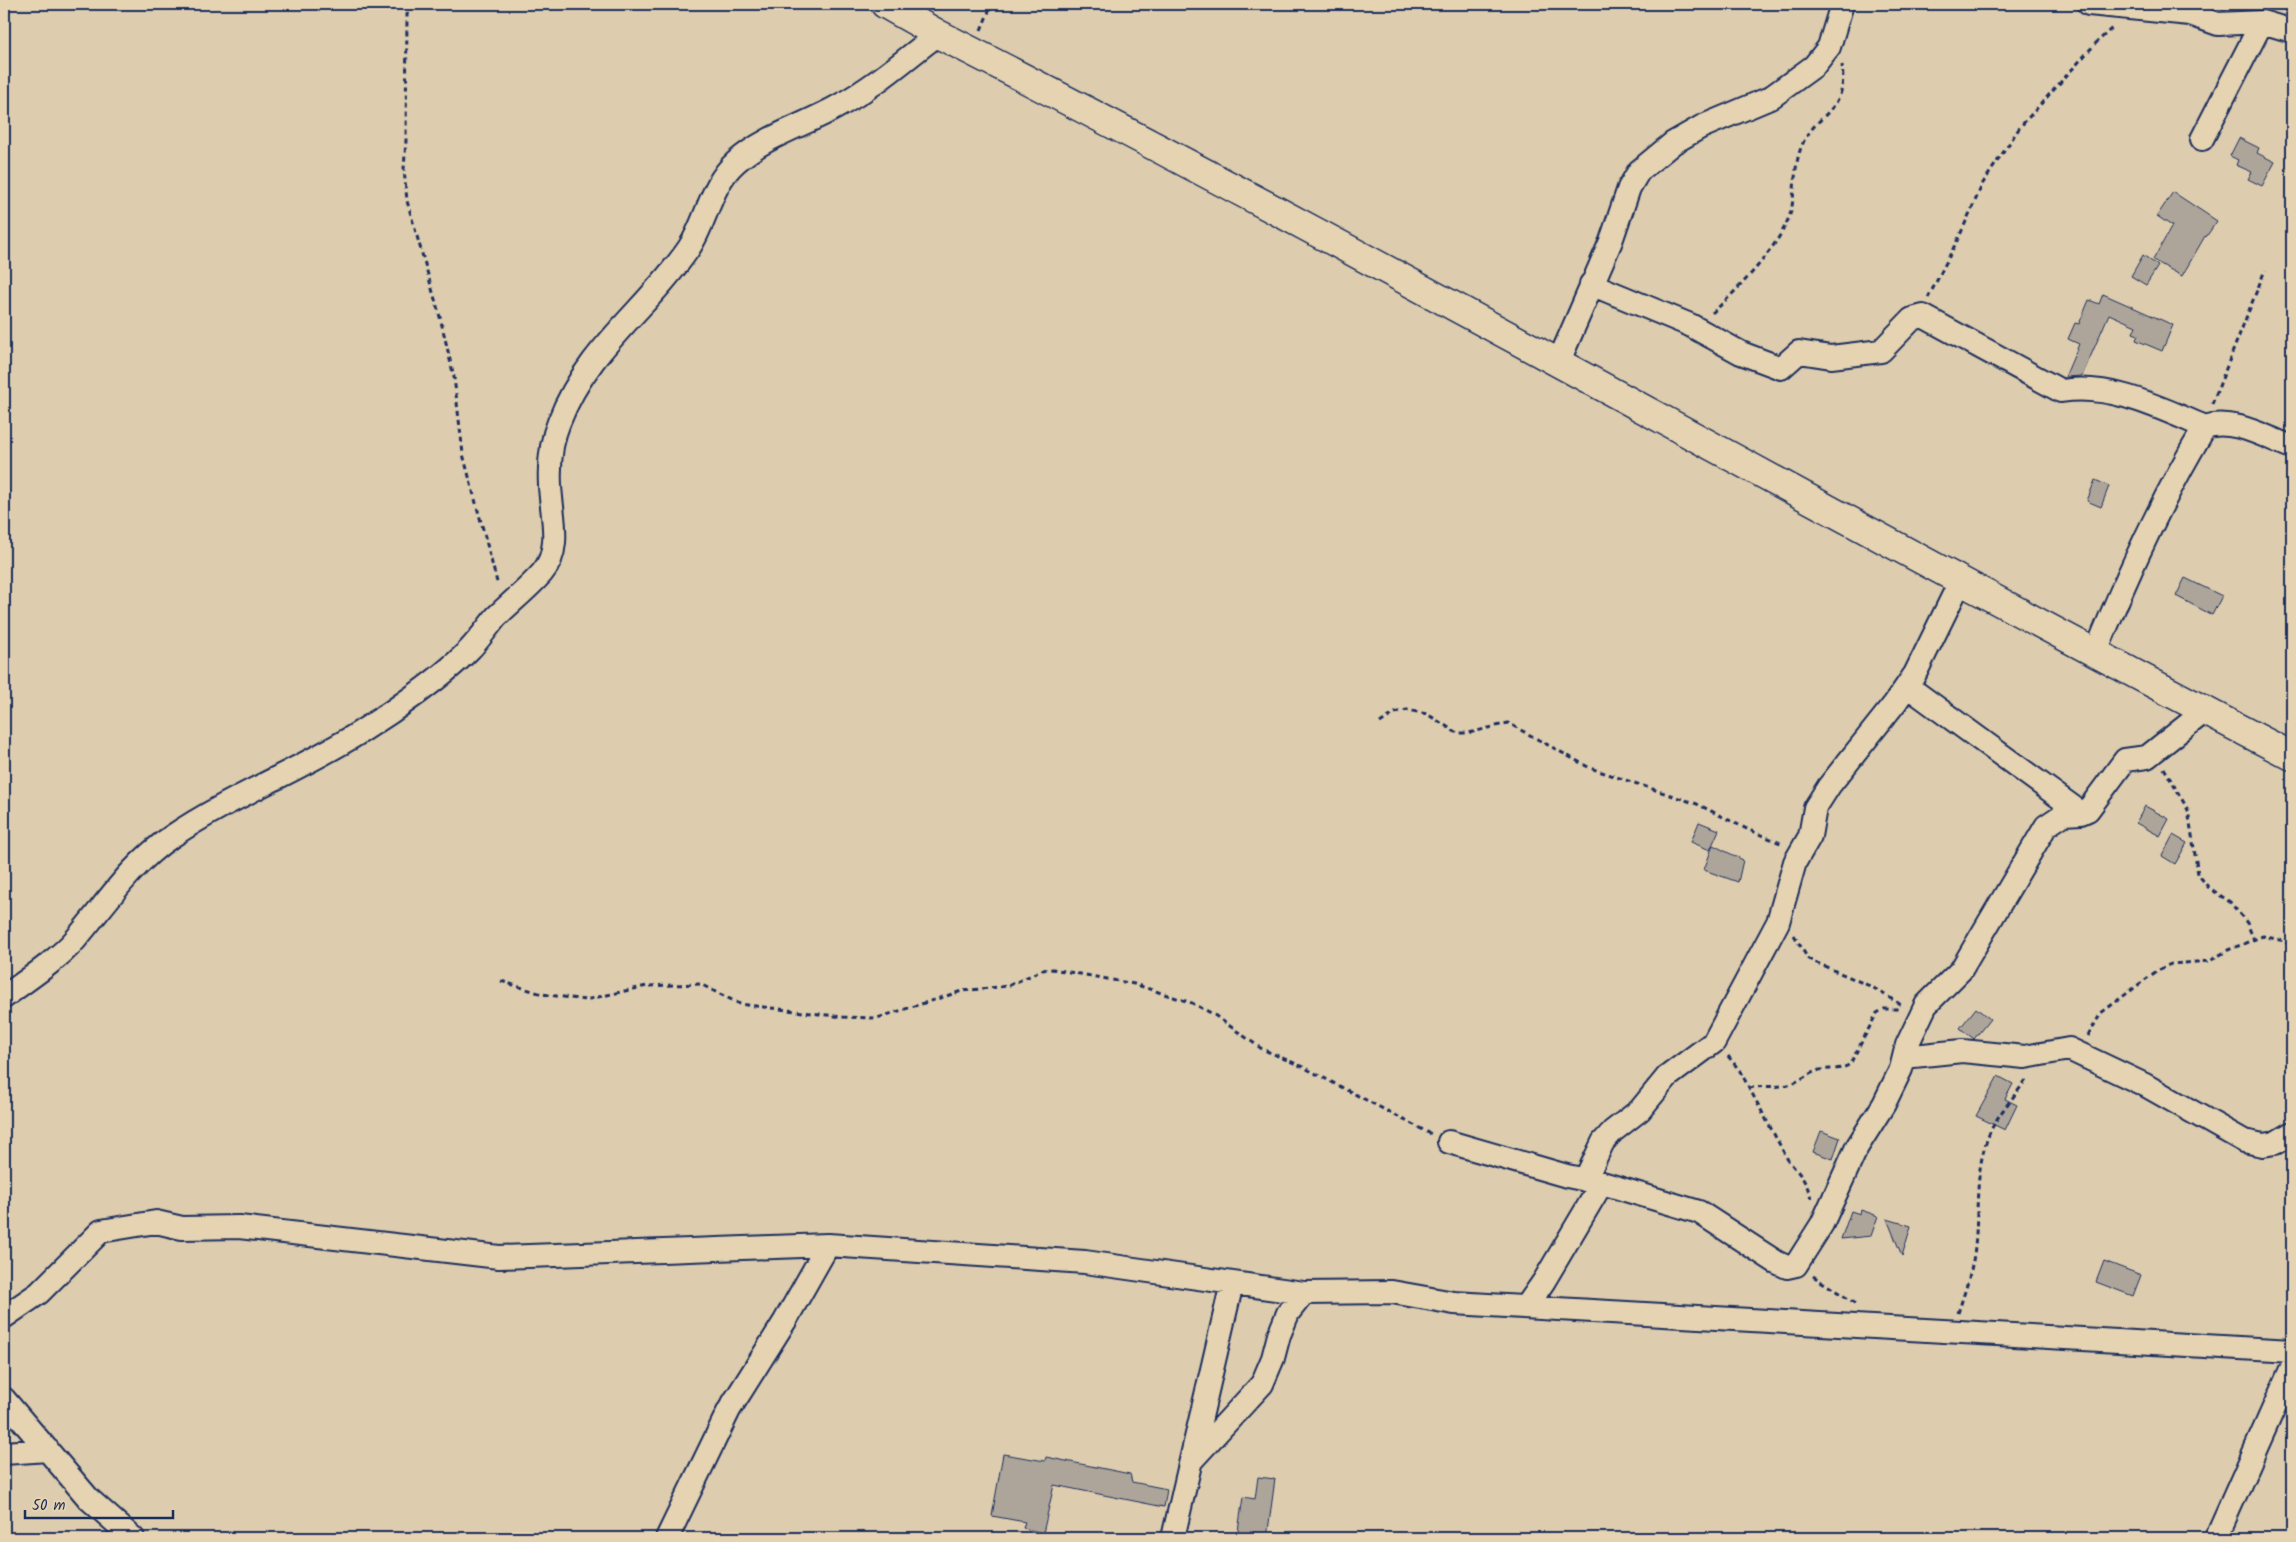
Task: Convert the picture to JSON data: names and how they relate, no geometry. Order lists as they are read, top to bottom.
{
  "scale_bar": "50 m"
}
